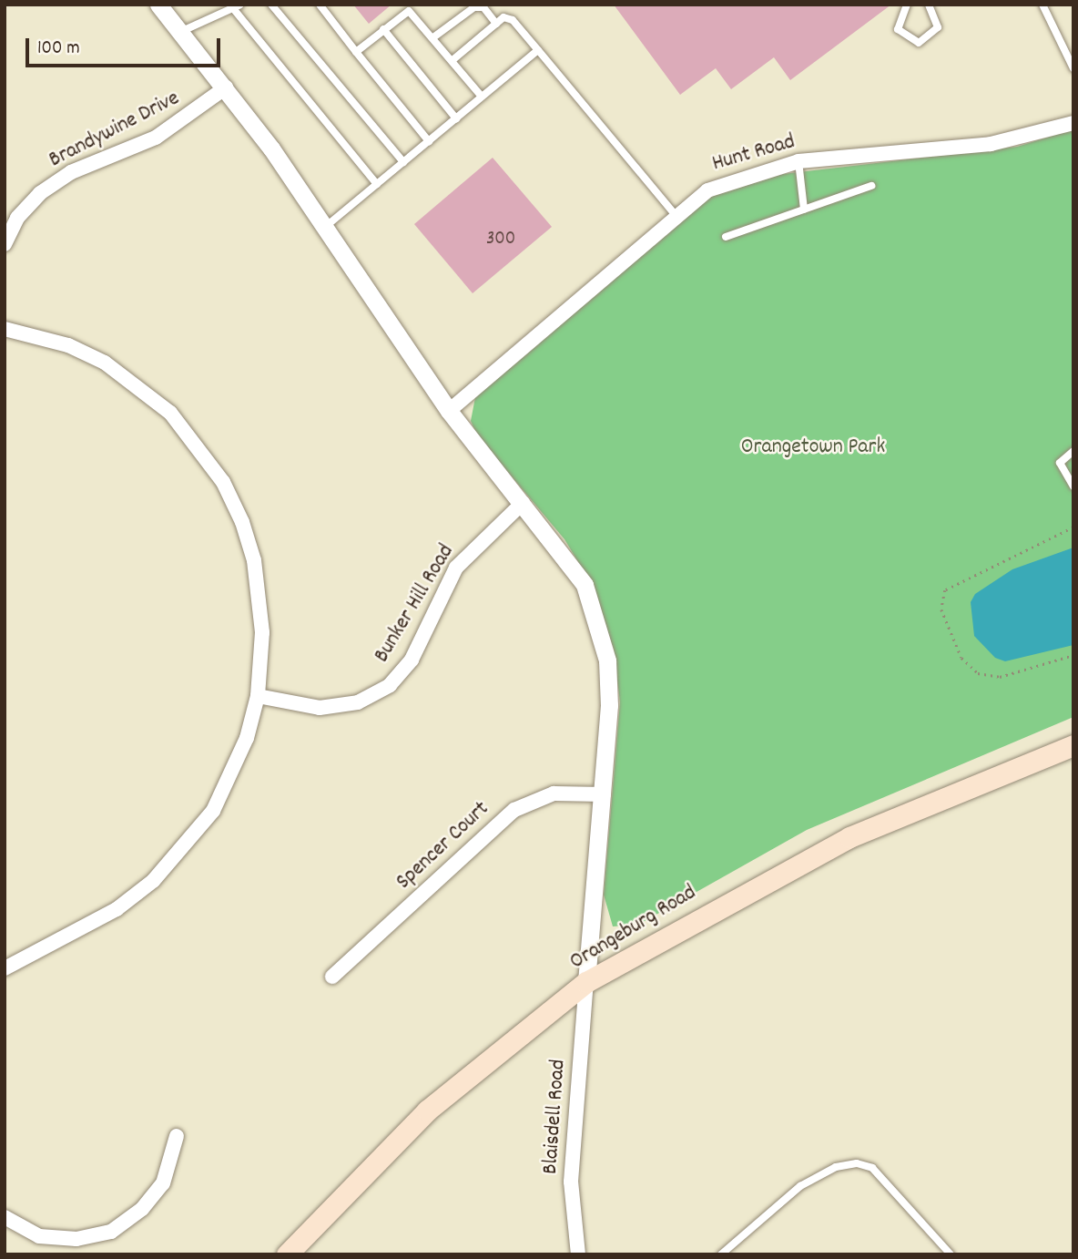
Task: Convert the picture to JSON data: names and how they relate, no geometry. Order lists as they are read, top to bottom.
{
  "streets": {
    "main road": ["Orangeburg Road"],
    "street": [
      "Brandywine Drive",
      "Hunt Road",
      "Bunker Hill Road",
      "Spencer Court",
      "Blaisdell Road"
    ]
  },
  "crossings": [
    ["Orangeburg Road", "Blaisdell Road"]
  ],
  "parks": ["Orangetown Park"],
  "house_numbers": ["300"],
  "scale_bar": "100 m"
}
